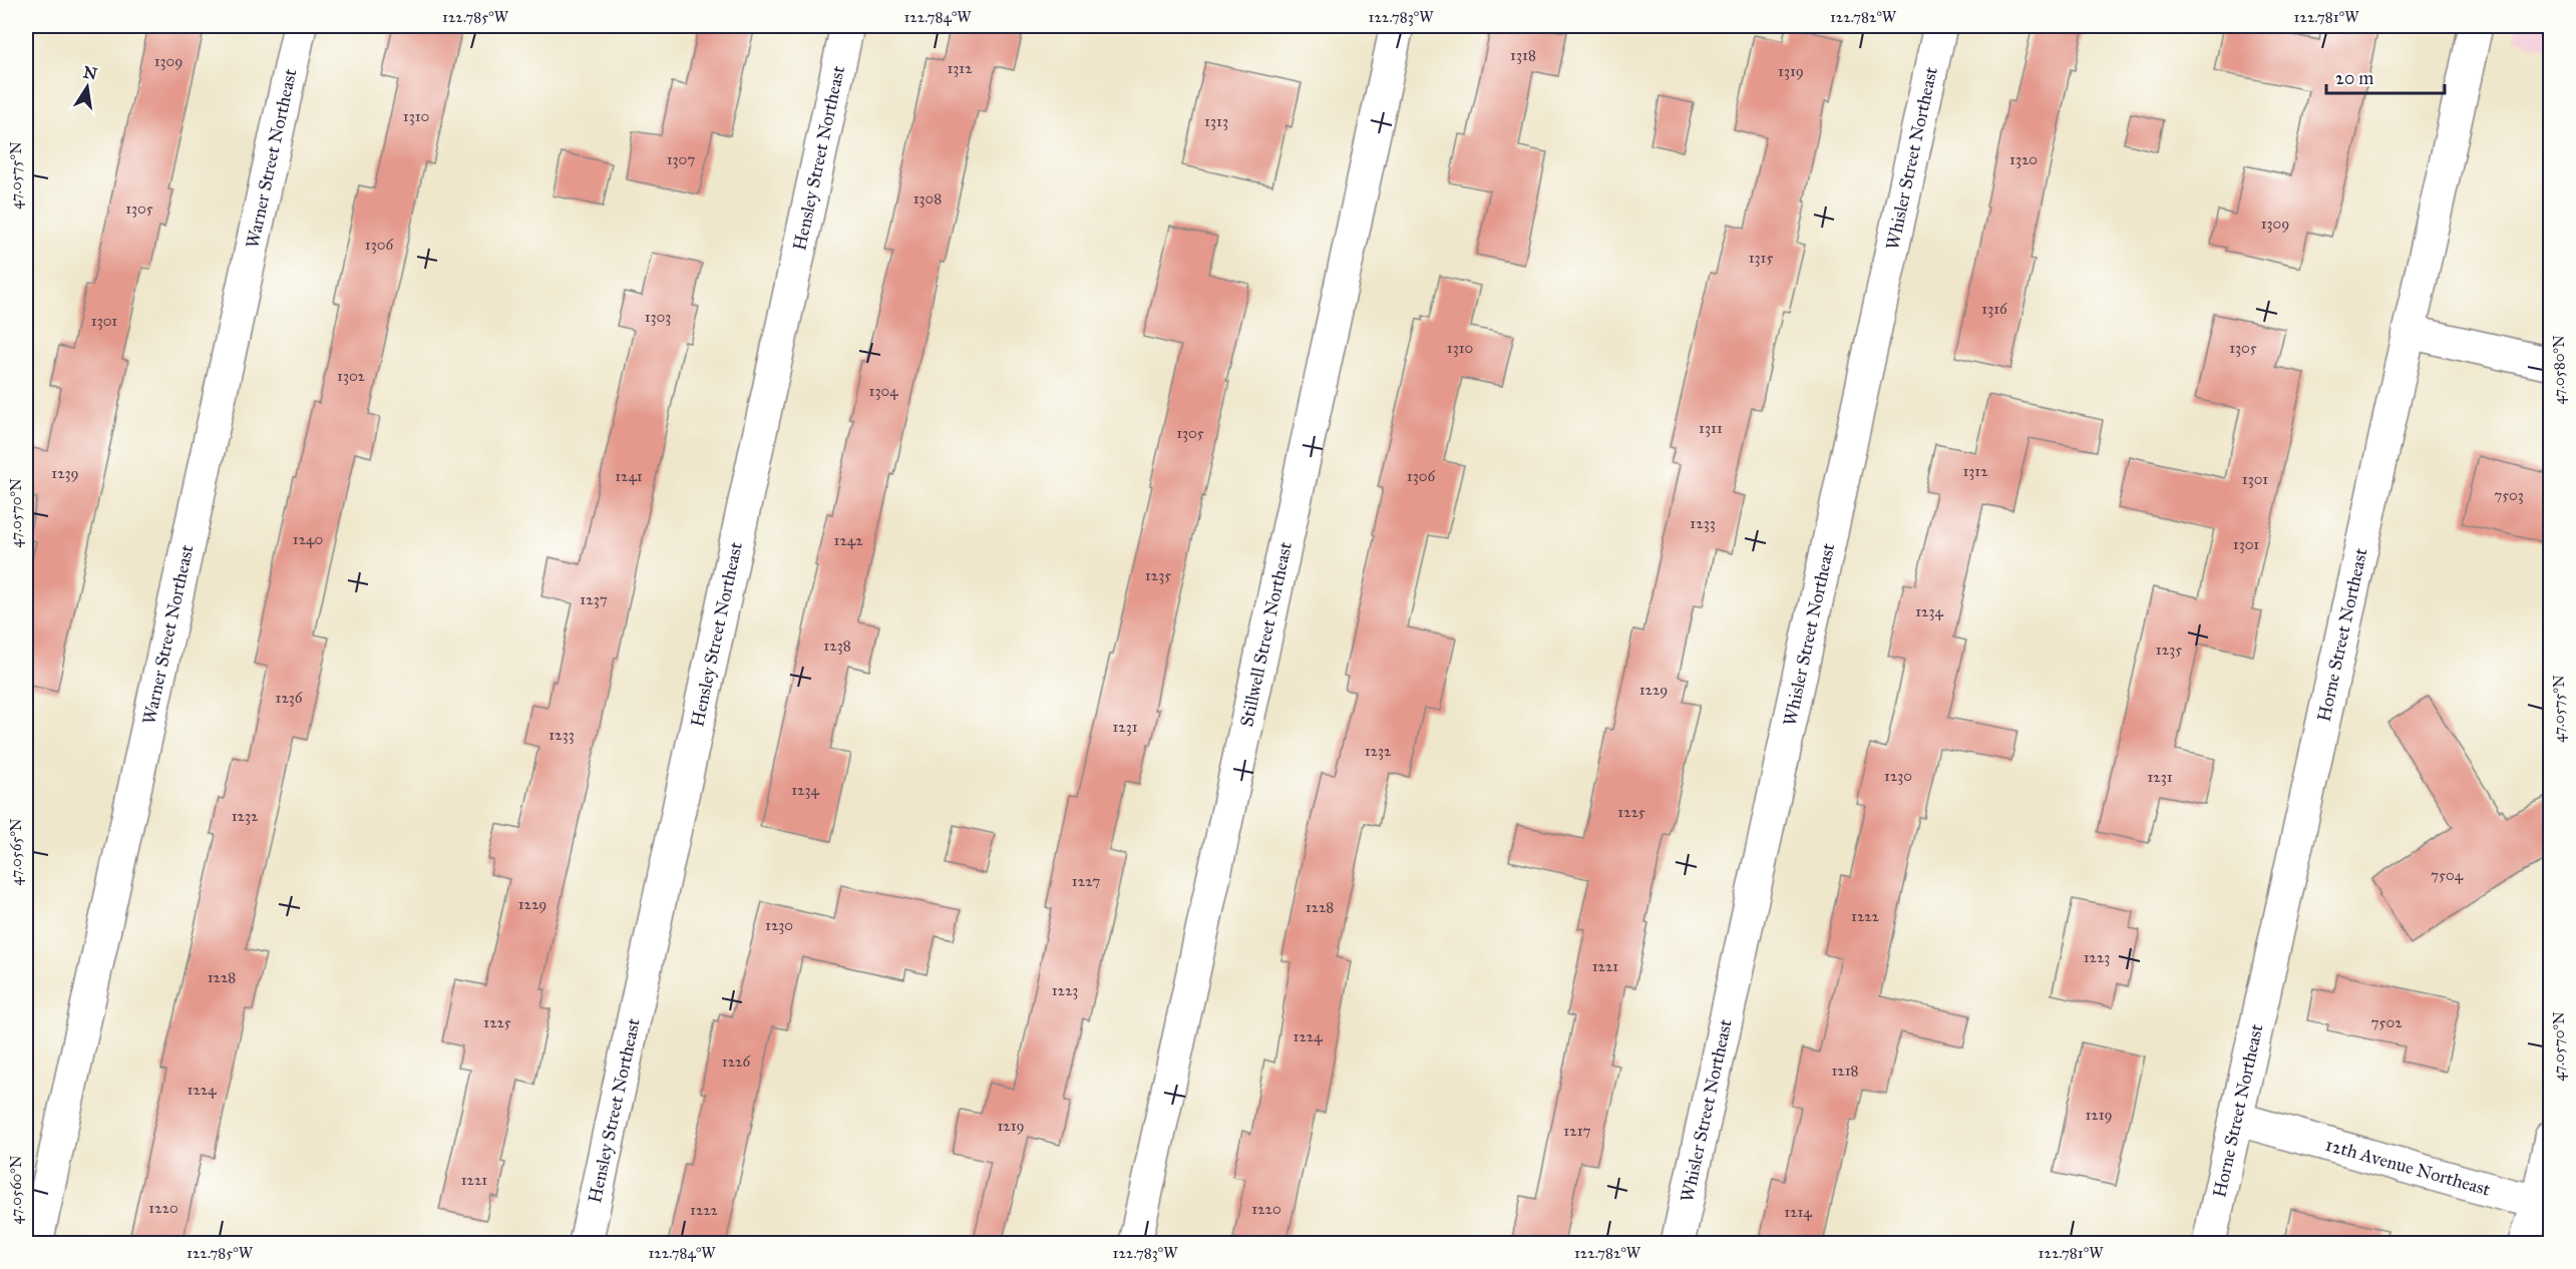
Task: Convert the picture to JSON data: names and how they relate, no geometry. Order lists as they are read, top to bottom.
{
  "streets": {
    "street": [
      "Warner Street Northeast",
      "Hensley Street Northeast",
      "Whisler Street Northeast",
      "Stillwell Street Northeast",
      "Horne Street Northeast",
      "12th Avenue Northeast"
    ]
  },
  "crossings": [
    ["Horne Street Northeast", "12th Avenue Northeast"]
  ],
  "house_numbers": [
    "1318",
    "1309",
    "1312",
    "1319",
    "1310",
    "1313",
    "1307",
    "1320",
    "1308",
    "1305",
    "1309",
    "1306",
    "1315",
    "1316",
    "1303",
    "1301",
    "1310",
    "1305",
    "1302",
    "1304",
    "1311",
    "1305",
    "1312",
    "1239",
    "1241",
    "1306",
    "1301",
    "7503",
    "1233",
    "1240",
    "1242",
    "1301",
    "1235",
    "1237",
    "1234",
    "1238",
    "1235",
    "1229",
    "1236",
    "1231",
    "1233",
    "1232",
    "1230",
    "1231",
    "1234",
    "1225",
    "1232",
    "7504",
    "1227",
    "1229",
    "1228",
    "1222",
    "1230",
    "1223",
    "1221",
    "1228",
    "1223",
    "1225",
    "7502",
    "1224",
    "1226",
    "1218",
    "1224",
    "1219",
    "1219",
    "1217",
    "1221",
    "1220",
    "1220",
    "1222",
    "1214"
  ],
  "scale_bar": "20 m",
  "north": "top",
  "coordinates": [
    "122.785°W",
    "122.784°W",
    "122.783°W",
    "122.782°W",
    "122.781°W",
    "47.0575°N",
    "47.0580°N",
    "47.0570°N",
    "47.0565°N",
    "47.0560°N"
  ]
}
